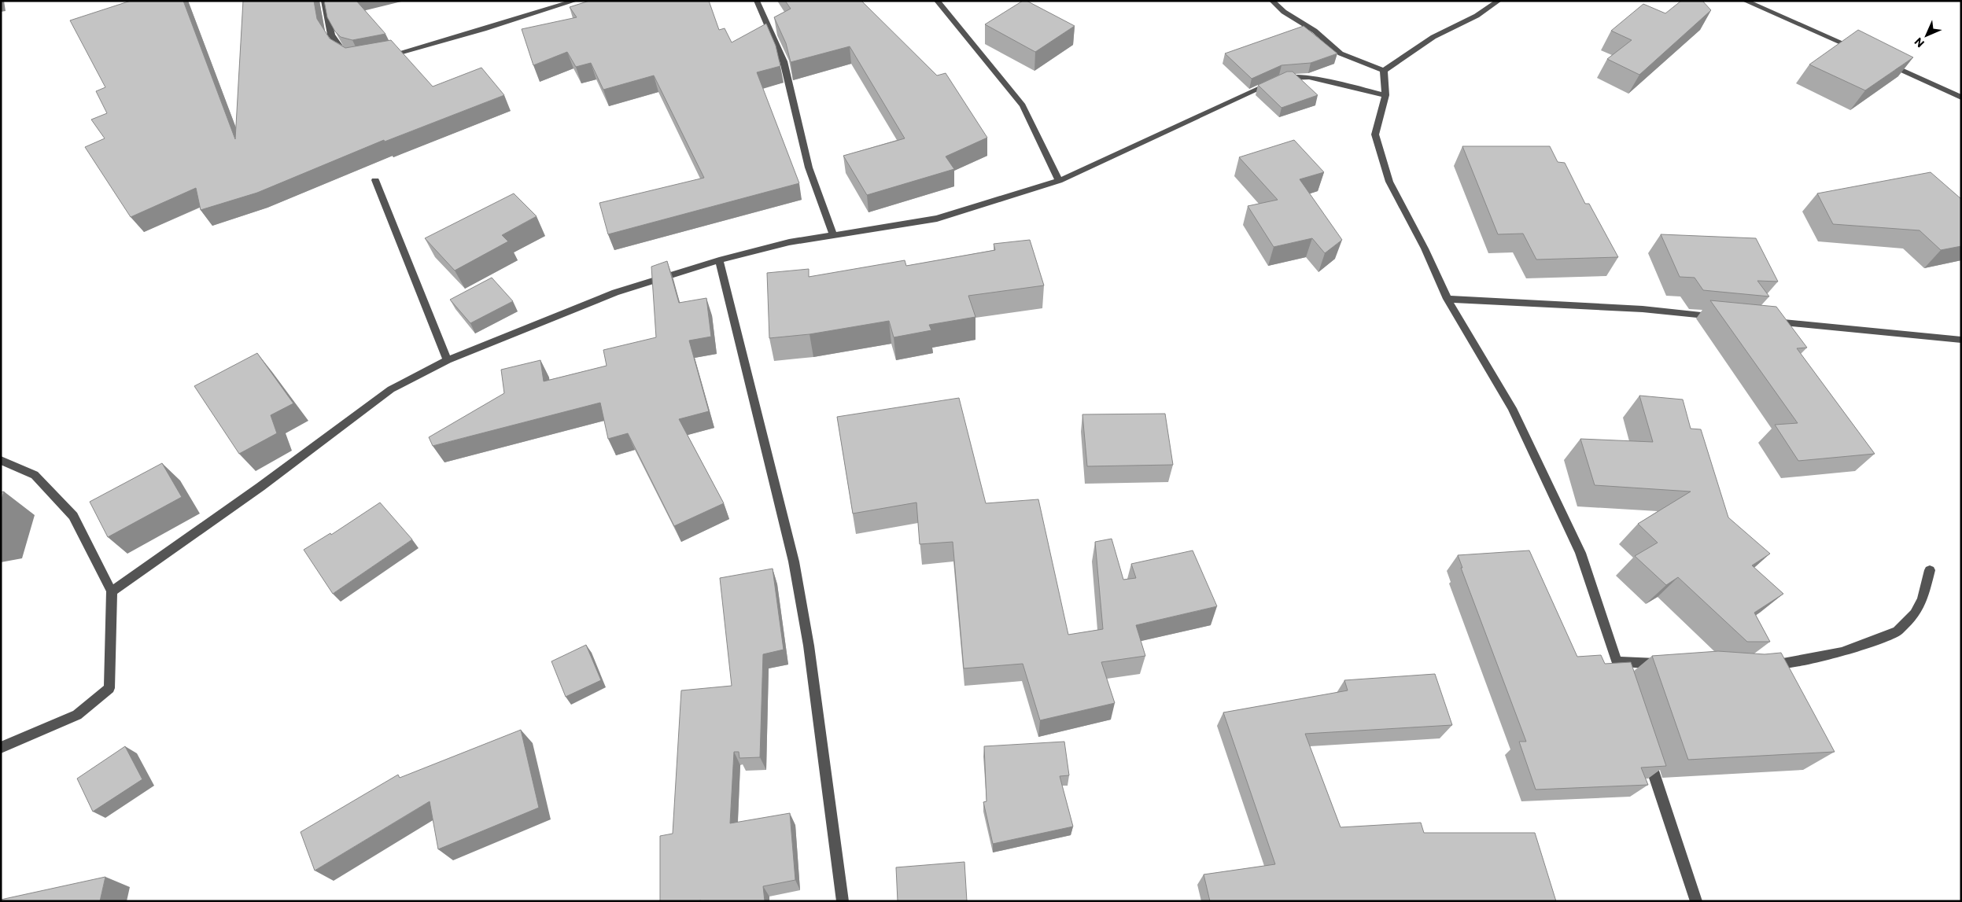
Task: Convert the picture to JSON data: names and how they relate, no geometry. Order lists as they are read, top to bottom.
{
  "north": "bottom left"
}
